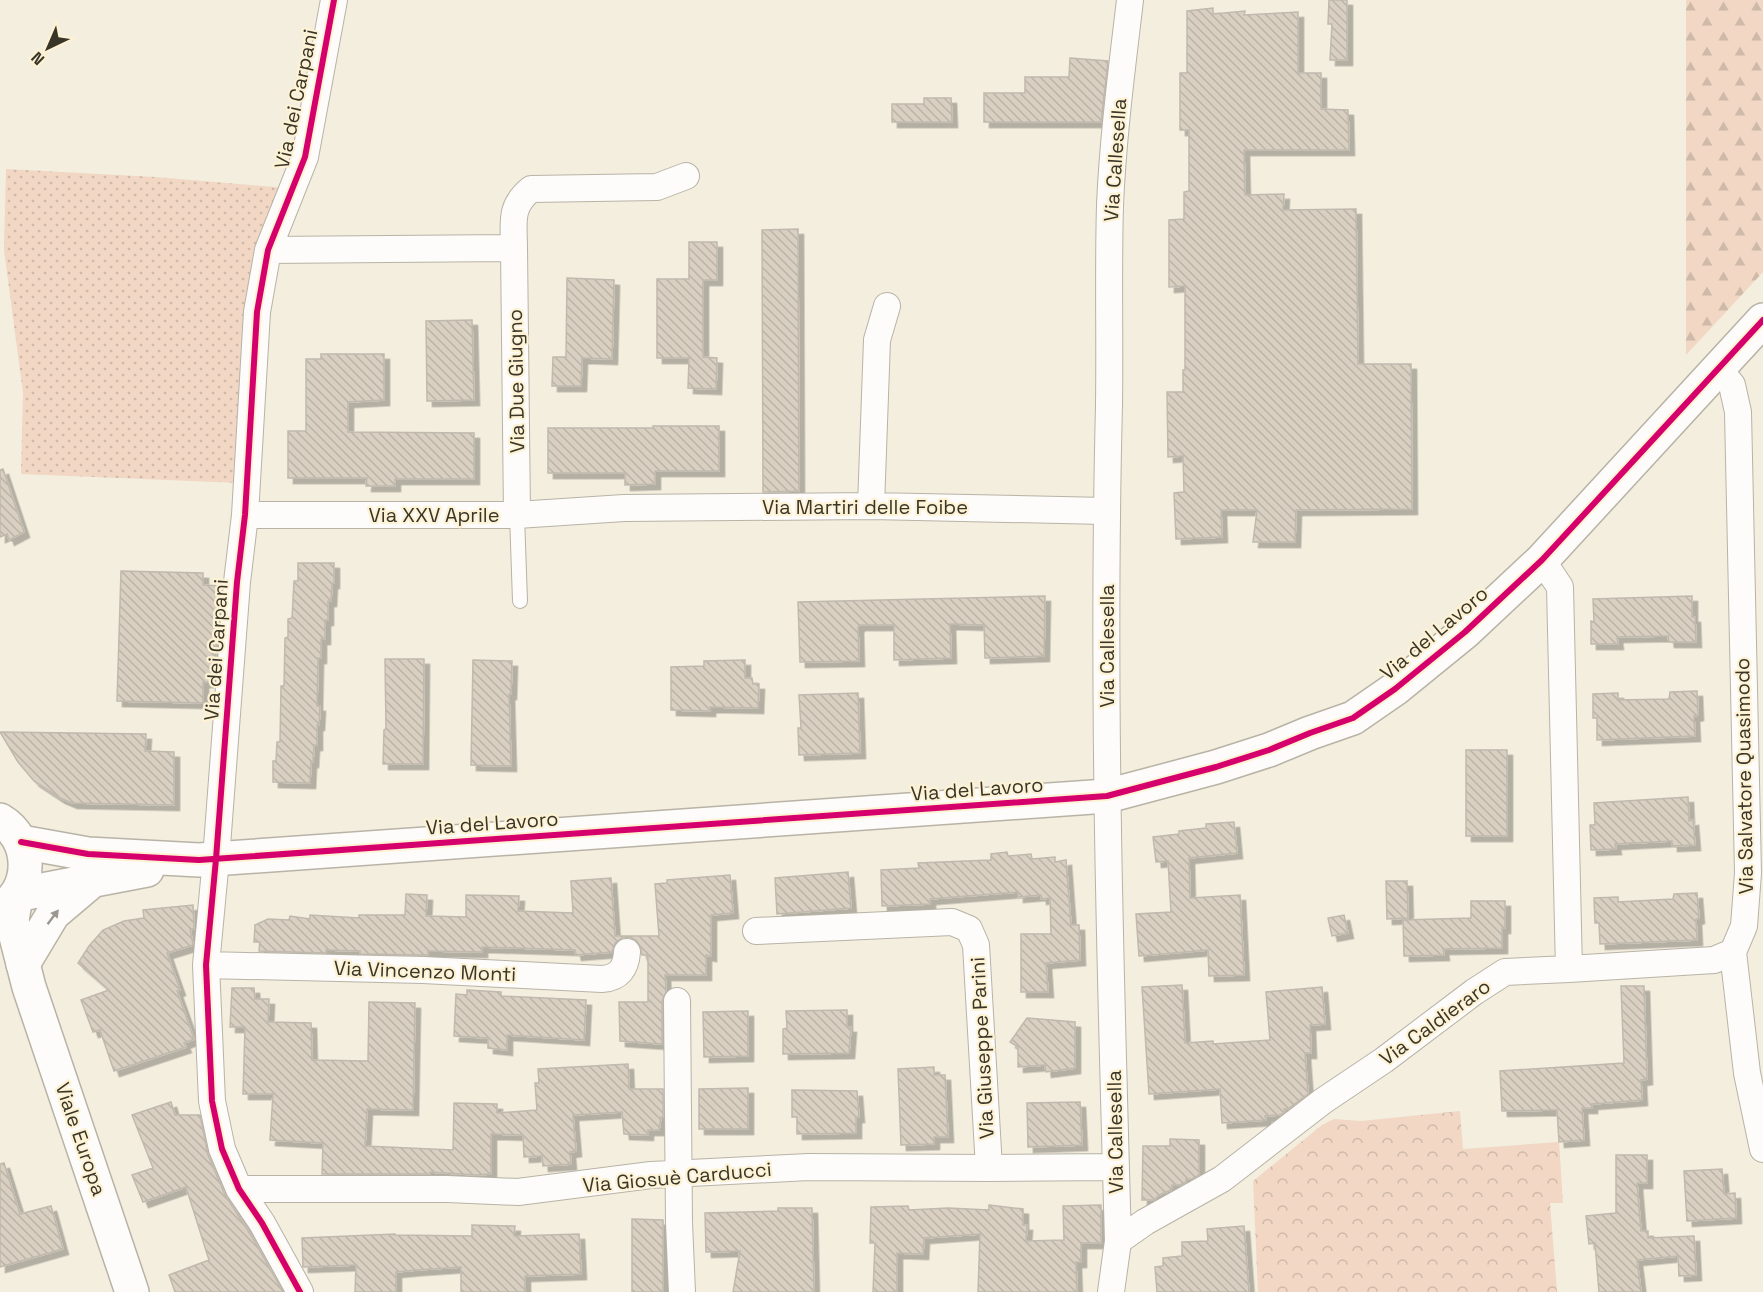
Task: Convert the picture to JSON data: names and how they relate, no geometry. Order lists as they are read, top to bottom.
{
  "streets": {
    "street": [
      "Via dei Carpani",
      "Via Callesella",
      "Via Due Giugno",
      "Via Martiri delle Foibe",
      "Via XXV Aprile",
      "Via del Lavoro",
      "Via Salvatore Quasimodo",
      "Via Vincenzo Monti",
      "Via Caldieraro",
      "Via Giuseppe Parini",
      "Viale Europa",
      "Via Giosuè Carducci"
    ]
  },
  "crossings": [
    ["Via dei Carpani", "Via XXV Aprile"],
    ["Via dei Carpani", "Via del Lavoro"],
    ["Via dei Carpani", "Via Vincenzo Monti"],
    ["Via dei Carpani", "Via Giosuè Carducci"],
    ["Via Callesella", "Via Martiri delle Foibe"],
    ["Via Callesella", "Via del Lavoro"],
    ["Via Callesella", "Via Caldieraro"],
    ["Via Callesella", "Via Giosuè Carducci"],
    ["Via Due Giugno", "Via XXV Aprile"],
    ["Via Martiri delle Foibe", "Via XXV Aprile"],
    ["Via del Lavoro", "Via Salvatore Quasimodo"],
    ["Via del Lavoro", "Viale Europa"],
    ["Via Salvatore Quasimodo", "Via Caldieraro"],
    ["Via Giuseppe Parini", "Via Giosuè Carducci"]
  ],
  "north": "bottom left"
}
